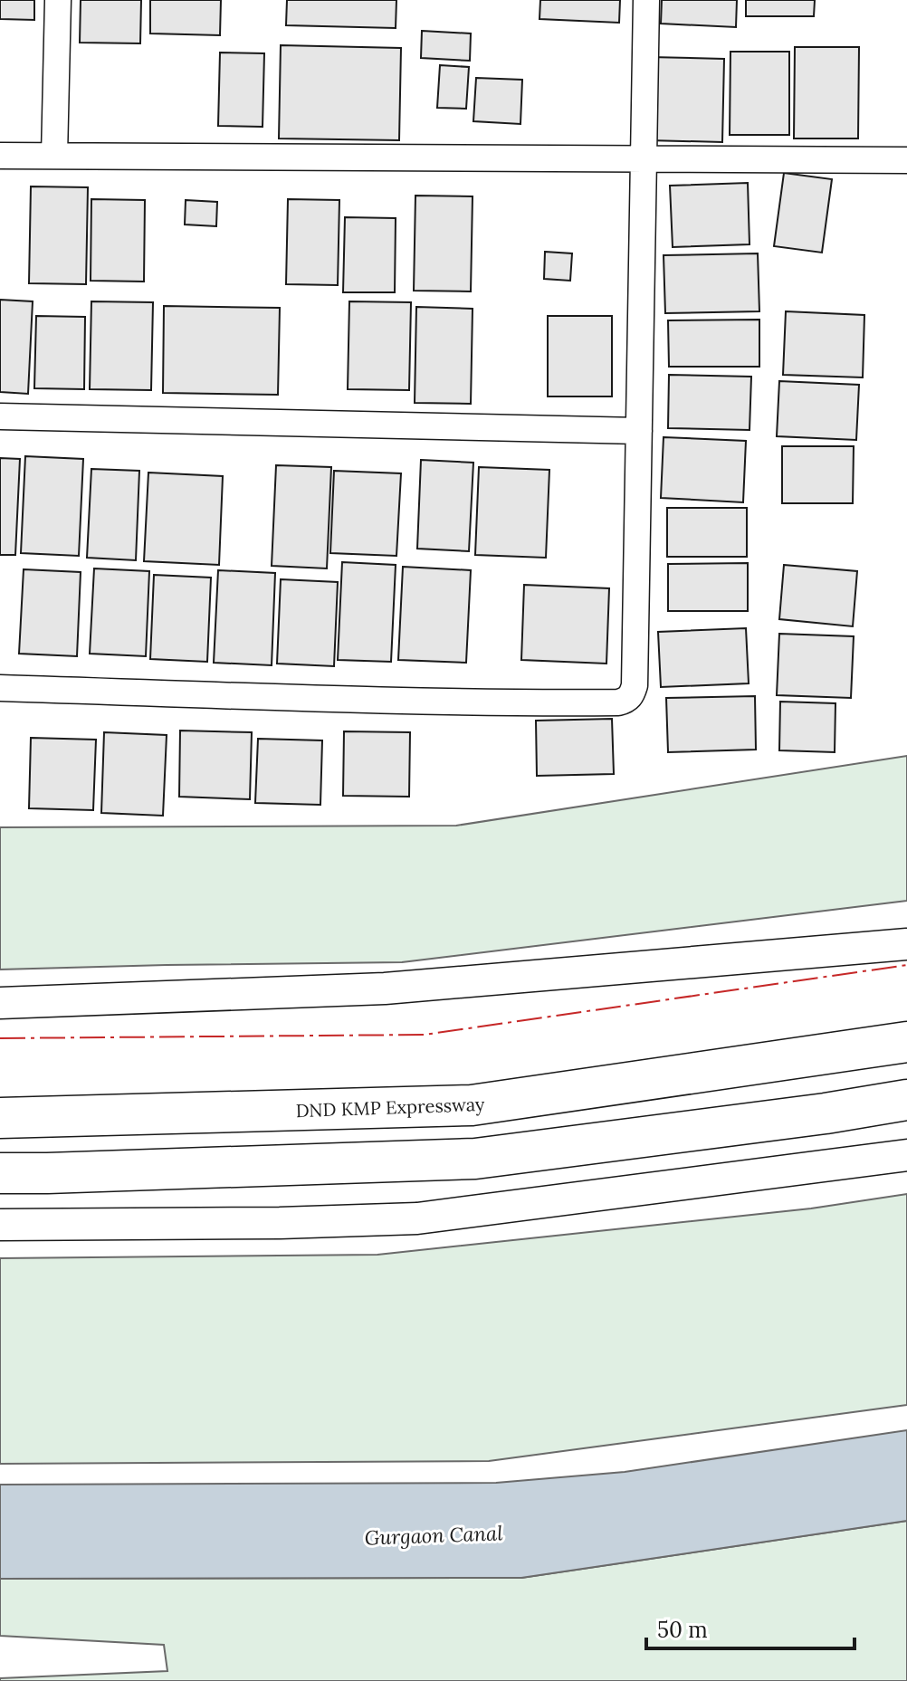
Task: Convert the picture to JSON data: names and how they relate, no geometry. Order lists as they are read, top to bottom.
{
  "streets": {
    "highway": ["DND KMP Expressway"]
  },
  "water": ["Gurgaon Canal"],
  "scale_bar": "50 m"
}
